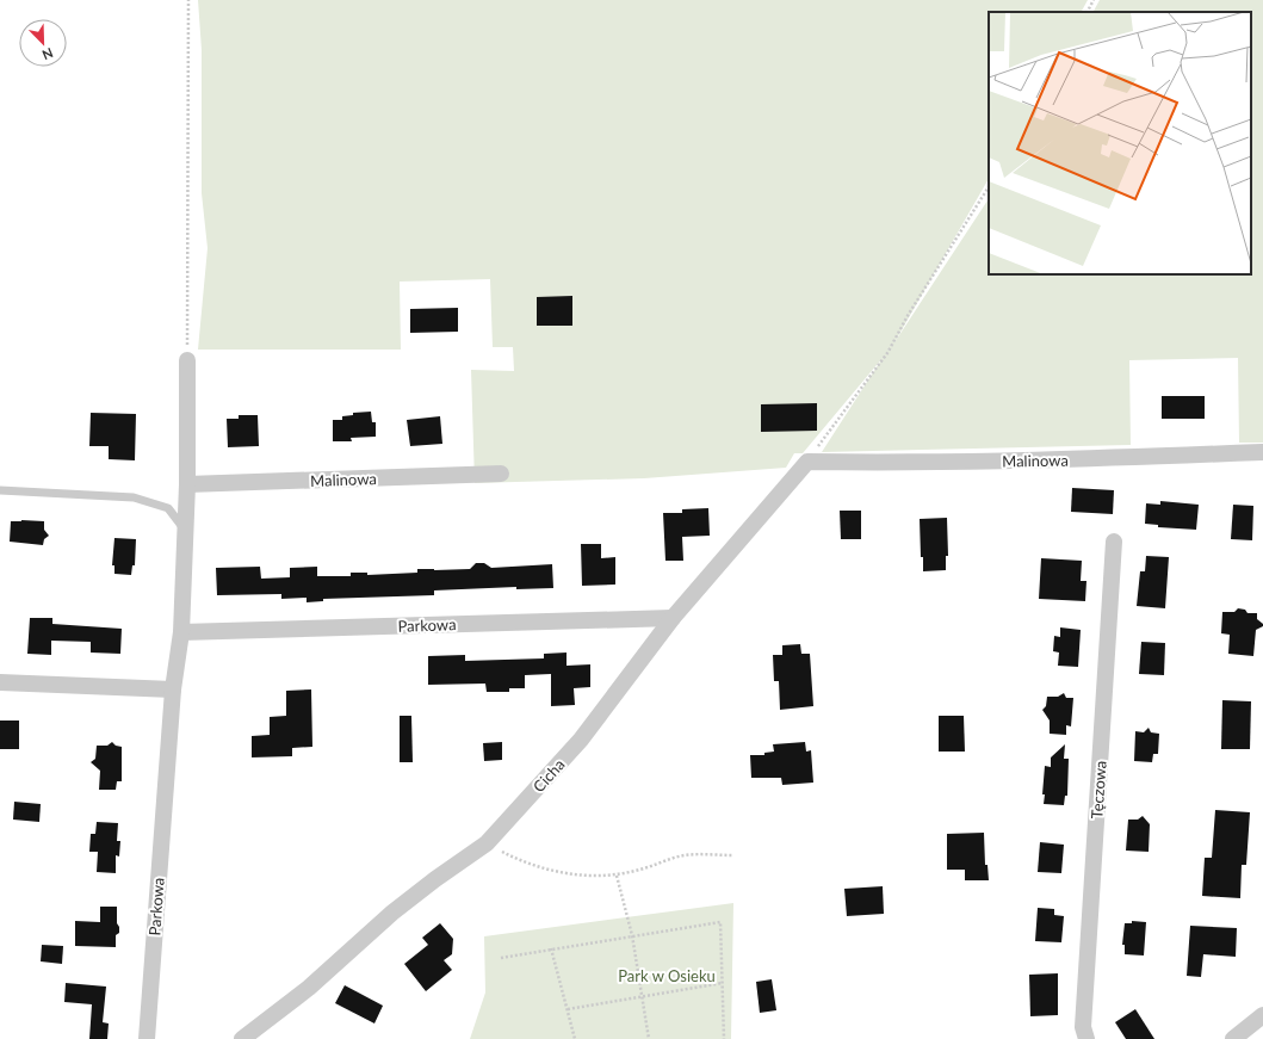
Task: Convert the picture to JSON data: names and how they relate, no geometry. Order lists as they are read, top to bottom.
{
  "streets": {
    "street": [
      "Malinowa",
      "Parkowa",
      "Cicha",
      "Tęczowa"
    ]
  },
  "crossings": [
    ["Malinowa", "Parkowa"],
    ["Malinowa", "Cicha"],
    ["Parkowa", "Cicha"]
  ],
  "parks": ["Park w Osieku"],
  "north": "bottom right"
}
